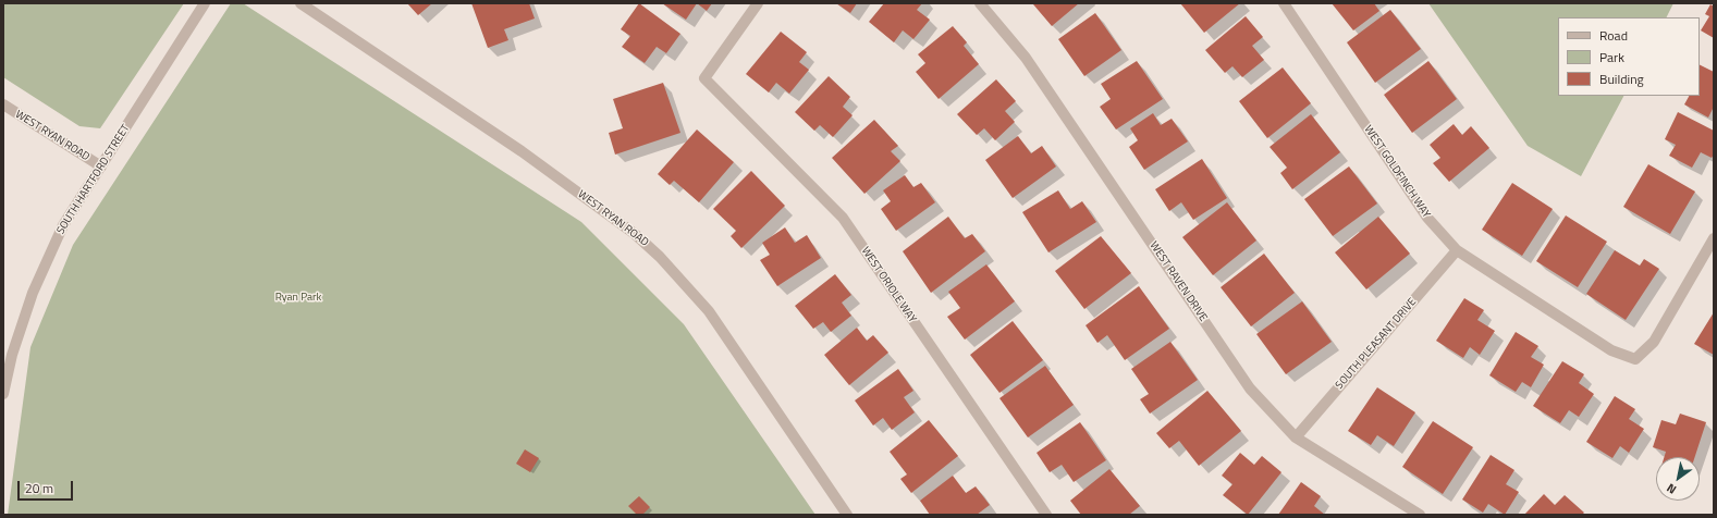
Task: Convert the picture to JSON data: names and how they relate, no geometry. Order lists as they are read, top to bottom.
{
  "streets": {
    "street": [
      "WEST RYAN ROAD",
      "WEST GOLDFINCH WAY",
      "SOUTH HARTFORD STREET",
      "WEST RAVEN DRIVE",
      "WEST ORIOLE WAY",
      "SOUTH PLEASANT DRIVE"
    ]
  },
  "crossings": [
    ["WEST RYAN ROAD", "SOUTH HARTFORD STREET"],
    ["WEST GOLDFINCH WAY", "SOUTH PLEASANT DRIVE"],
    ["WEST RAVEN DRIVE", "SOUTH PLEASANT DRIVE"]
  ],
  "parks": ["Ryan Park"],
  "legend": ["Road", "Park", "Building"],
  "scale_bar": "20 m",
  "north": "bottom left"
}
